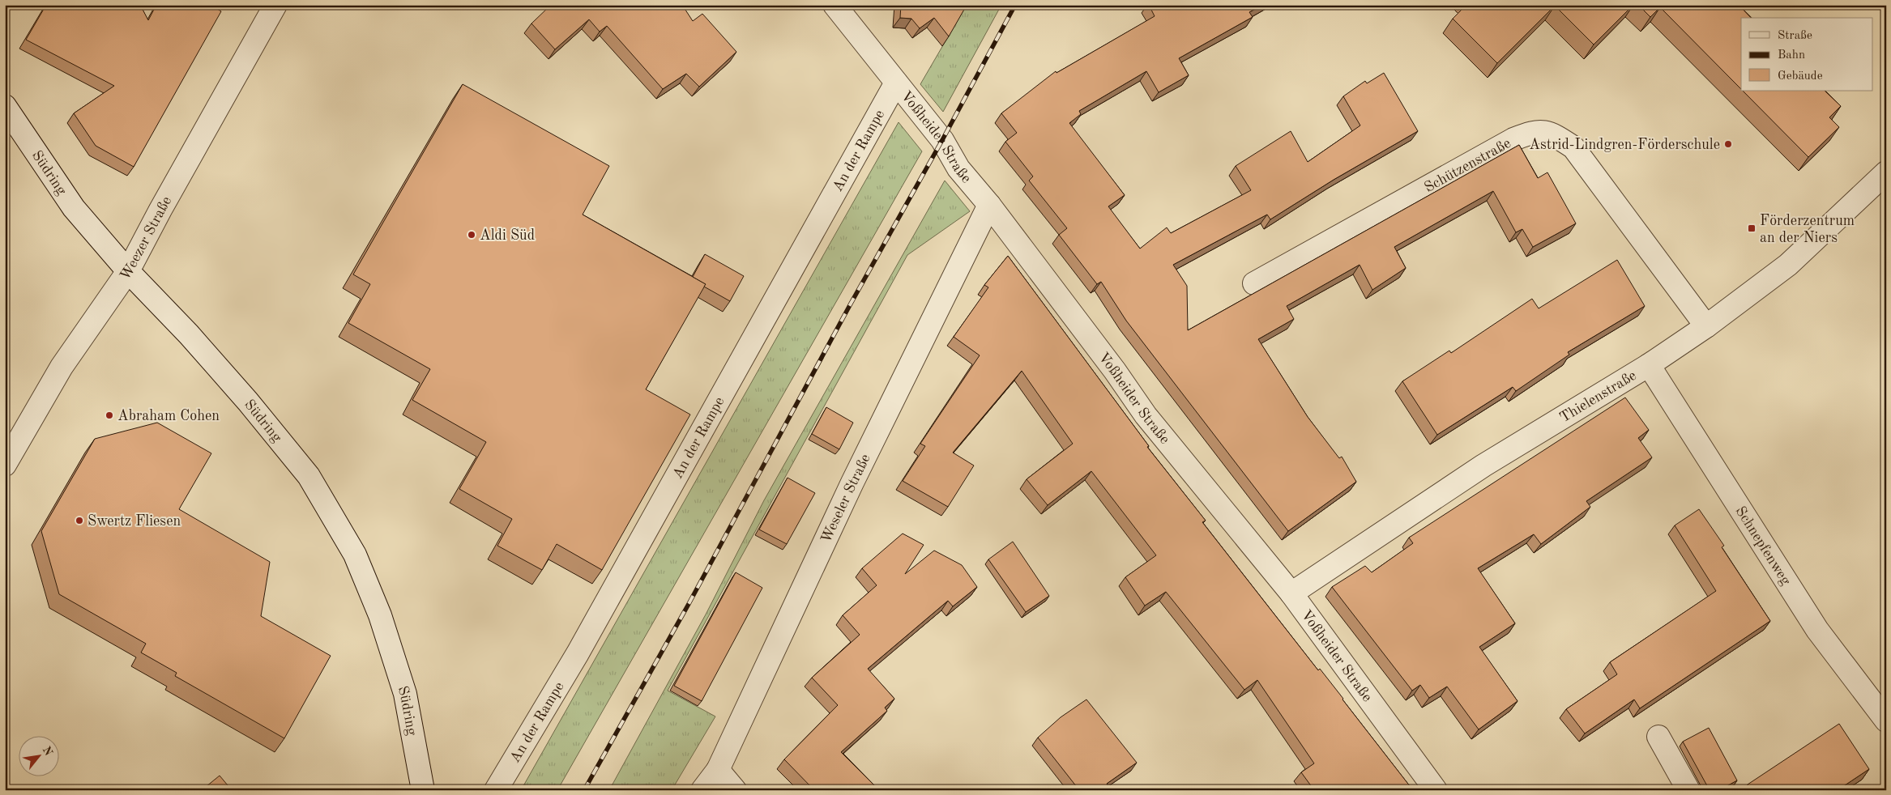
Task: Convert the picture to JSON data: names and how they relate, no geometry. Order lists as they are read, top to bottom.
{
  "streets": {
    "street": [
      "Voßheider Straße",
      "An der Rampe",
      "Schützenstraße",
      "Südring",
      "Weezer Straße",
      "Thielenstraße",
      "Weseler Straße",
      "Schnepfenweg"
    ]
  },
  "crossings": [
    ["Voßheider Straße", "An der Rampe"],
    ["Voßheider Straße", "Thielenstraße"],
    ["Voßheider Straße", "Weseler Straße"],
    ["Schützenstraße", "Thielenstraße"],
    ["Südring", "Weezer Straße"],
    ["Thielenstraße", "Schnepfenweg"]
  ],
  "places": {
    "other": [
      "Astrid-Lindgren-Förderschule",
      "Aldi Süd",
      "Abraham Cohen",
      "Swertz Fliesen"
    ],
    "transit": ["Förderzentrum an der Niers"]
  },
  "legend": ["Straße", "Bahn", "Gebäude"],
  "north": "top right"
}
